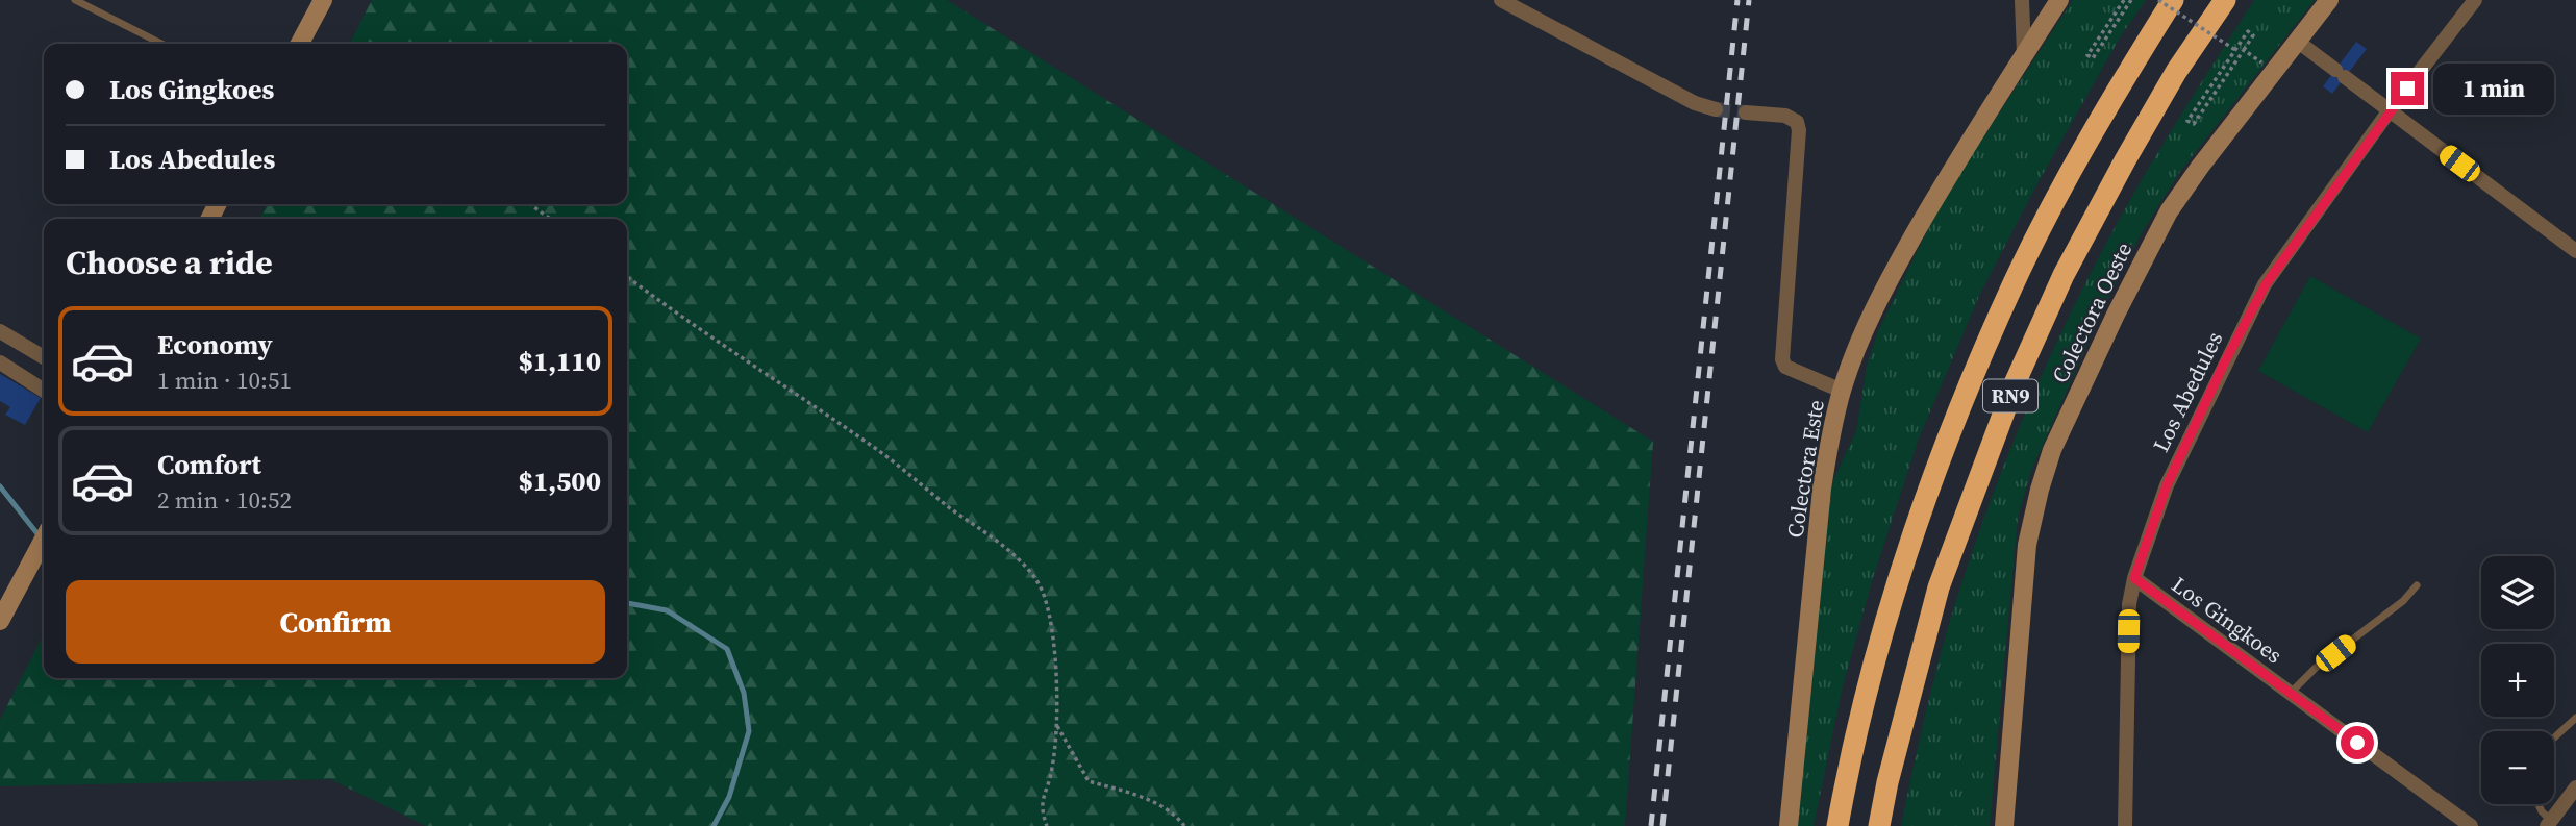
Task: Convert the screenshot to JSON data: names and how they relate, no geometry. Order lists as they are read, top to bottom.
{
  "streets": {
    "highway": ["RN9"],
    "street": [
      "Colectora Oeste",
      "Los Abedules",
      "Colectora Este",
      "Los Gingkoes"
    ]
  },
  "crossings": [
    ["Los Abedules", "Los Gingkoes"]
  ],
  "page": {
    "banner": ["Los Gingkoes", "Los Abedules"],
    "bubble": "1 min",
    "heading": "Choose a ride",
    "list": [
      {
        "name": "Economy",
        "note": "1 min · 10:51",
        "value": "$1,110"
      },
      {
        "name": "Comfort",
        "note": "2 min · 10:52",
        "value": "$1,500"
      }
    ],
    "map_buttons": ["+", "−"],
    "buttons": "Confirm"
  }
}
